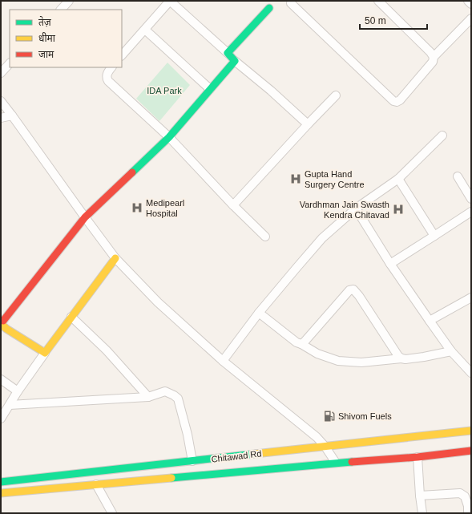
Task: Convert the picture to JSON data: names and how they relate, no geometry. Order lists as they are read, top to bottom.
{
  "streets": {
    "main road": ["Chitawad Rd"]
  },
  "parks": ["IDA Park"],
  "places": {
    "hospital": ["Gupta Hand Surgery Centre", "Medipearl Hospital", "Vardhman Jain Swasth Kendra Chitavad"],
    "fuel station": ["Shivom Fuels"]
  },
  "legend": ["तेज़", "धीमा", "जाम"],
  "scale_bar": "50 m"
}
